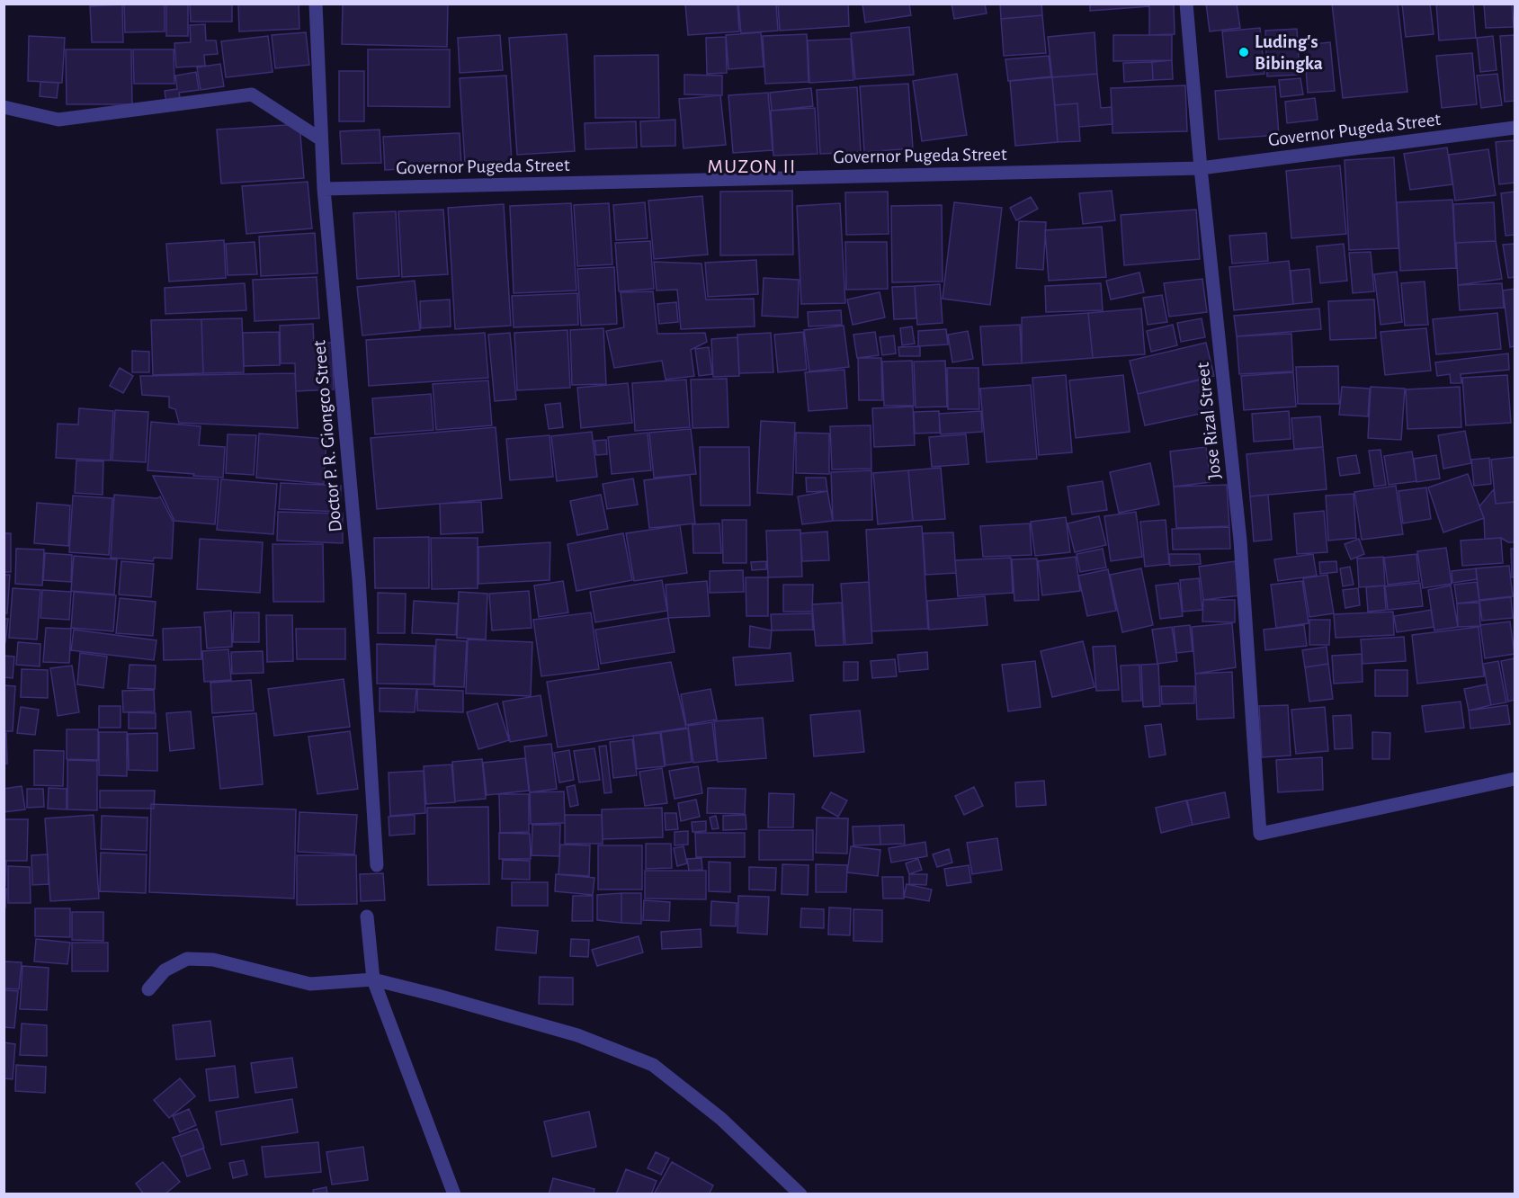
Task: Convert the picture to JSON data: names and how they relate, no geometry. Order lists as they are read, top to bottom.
{
  "streets": {
    "street": ["Governor Pugeda Street", "Jose Rizal Street", "Doctor P. R. Giongco Street"]
  },
  "crossings": [
    ["Governor Pugeda Street", "Jose Rizal Street"],
    ["Governor Pugeda Street", "Doctor P. R. Giongco Street"]
  ],
  "districts": ["MUZON II"],
  "places": ["Luding's Bibingka"]
}
